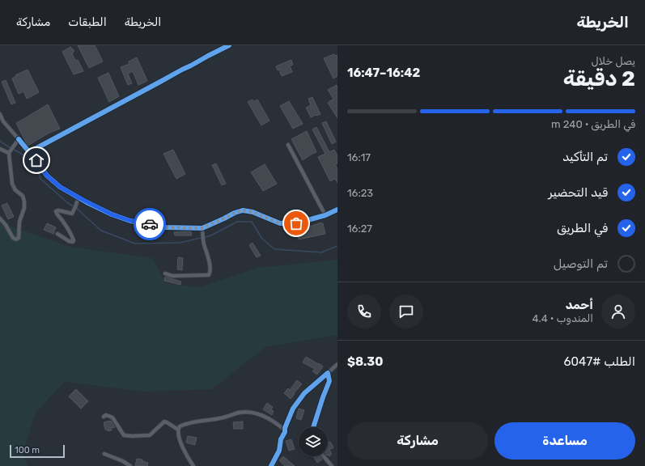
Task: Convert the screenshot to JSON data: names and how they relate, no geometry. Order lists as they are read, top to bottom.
{
  "scale_bar": "100 m",
  "page": {
    "header": "الخريطة",
    "nav": ["الخريطة", "الطبقات", "مشاركة"],
    "heading": ["2 دقيقة", "يصل خلال", "16:42–16:47"],
    "panel": [
      "أحمد",
      "المندوب · 4.4",
      "الطلب #6047",
      "$8.30"
    ],
    "bar": "في الطريق · 240 m",
    "list": [
      ["تم التأكيد", "16:17"],
      ["قيد التحضير", "16:23"],
      ["في الطريق", "16:27"],
      "تم التوصيل"
    ],
    "buttons": ["مساعدة", "مشاركة"],
    "scale": "100 m"
  }
}
